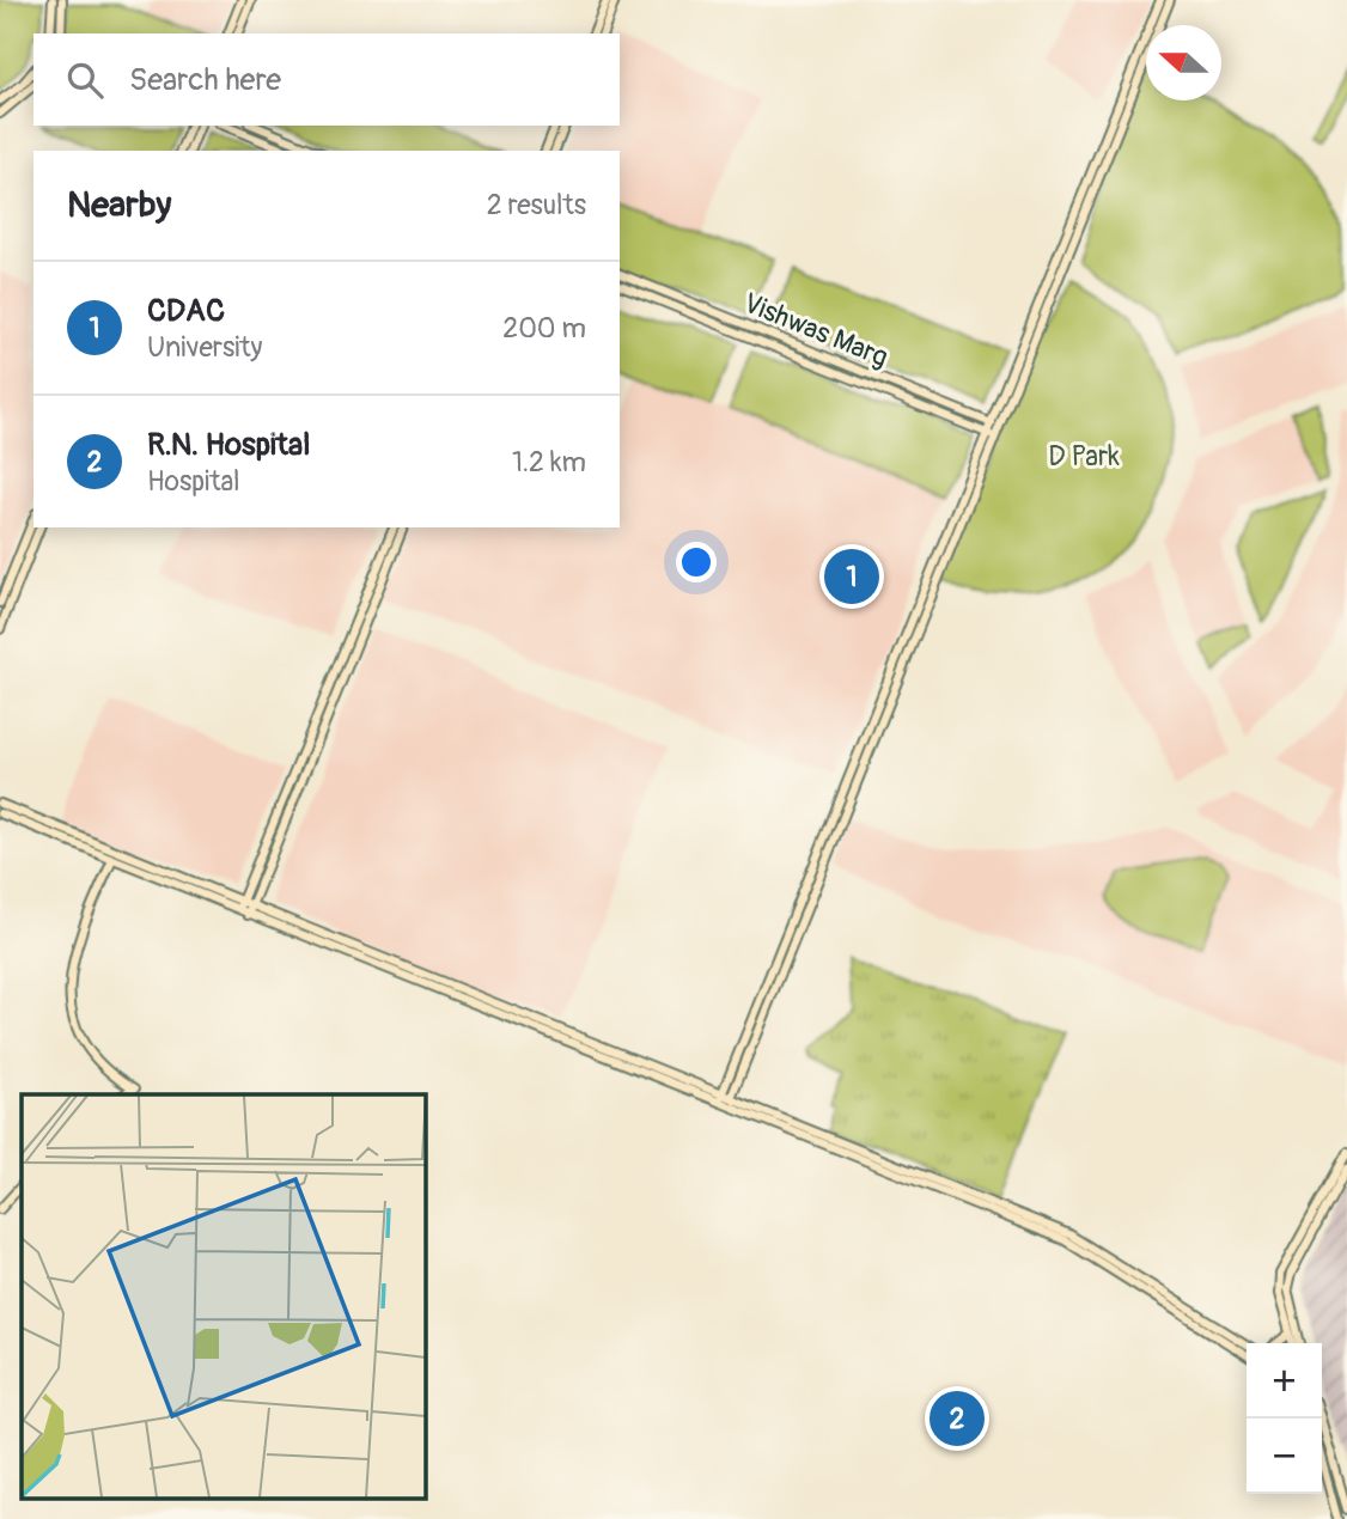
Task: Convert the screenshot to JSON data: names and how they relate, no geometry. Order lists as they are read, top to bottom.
{
  "streets": {
    "street": ["Vishwas Marg"]
  },
  "parks": ["D Park"],
  "north": "left",
  "page": {
    "search": "Search here",
    "heading": ["Nearby", "2 results"],
    "list": [
      {
        "mark": "1",
        "name": "CDAC",
        "note": "University",
        "value": "200 m"
      },
      {
        "mark": "2",
        "name": "R.N. Hospital",
        "note": "Hospital",
        "value": "1.2 km"
      }
    ],
    "pins": ["1", "2"],
    "map_buttons": ["+", "−"]
  }
}
